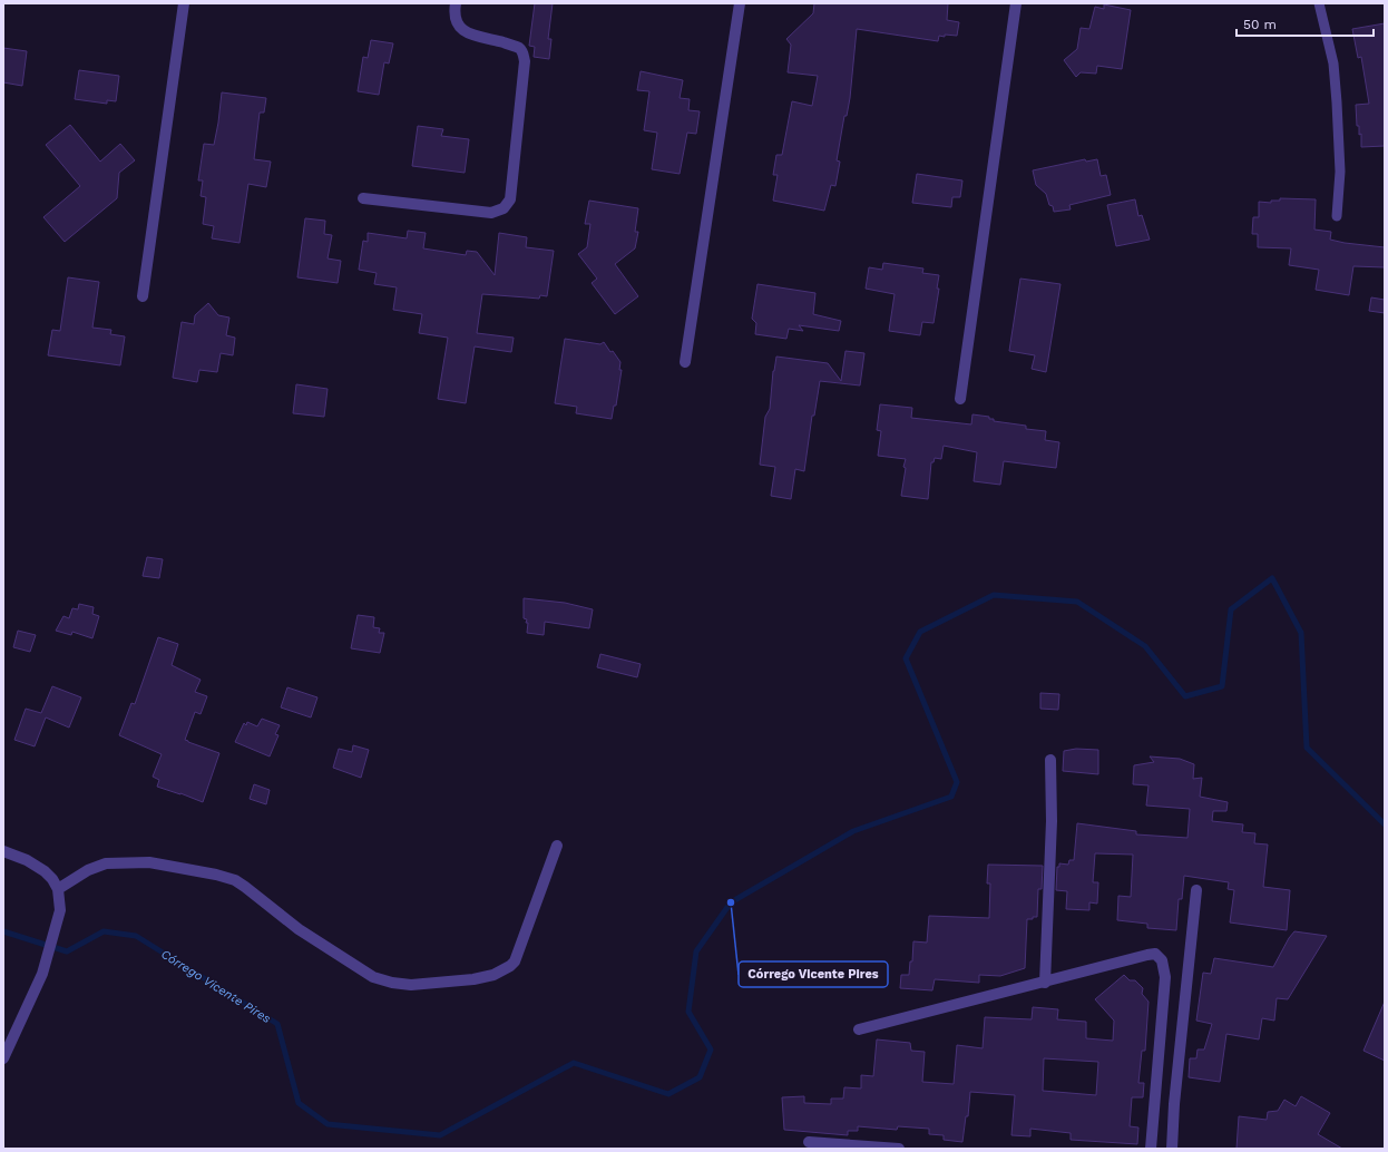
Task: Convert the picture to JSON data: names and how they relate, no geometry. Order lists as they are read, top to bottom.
{
  "water": ["Córrego Vicente Pires"],
  "places": ["Córrego Vicente Pires"],
  "scale_bar": "50 m"
}
